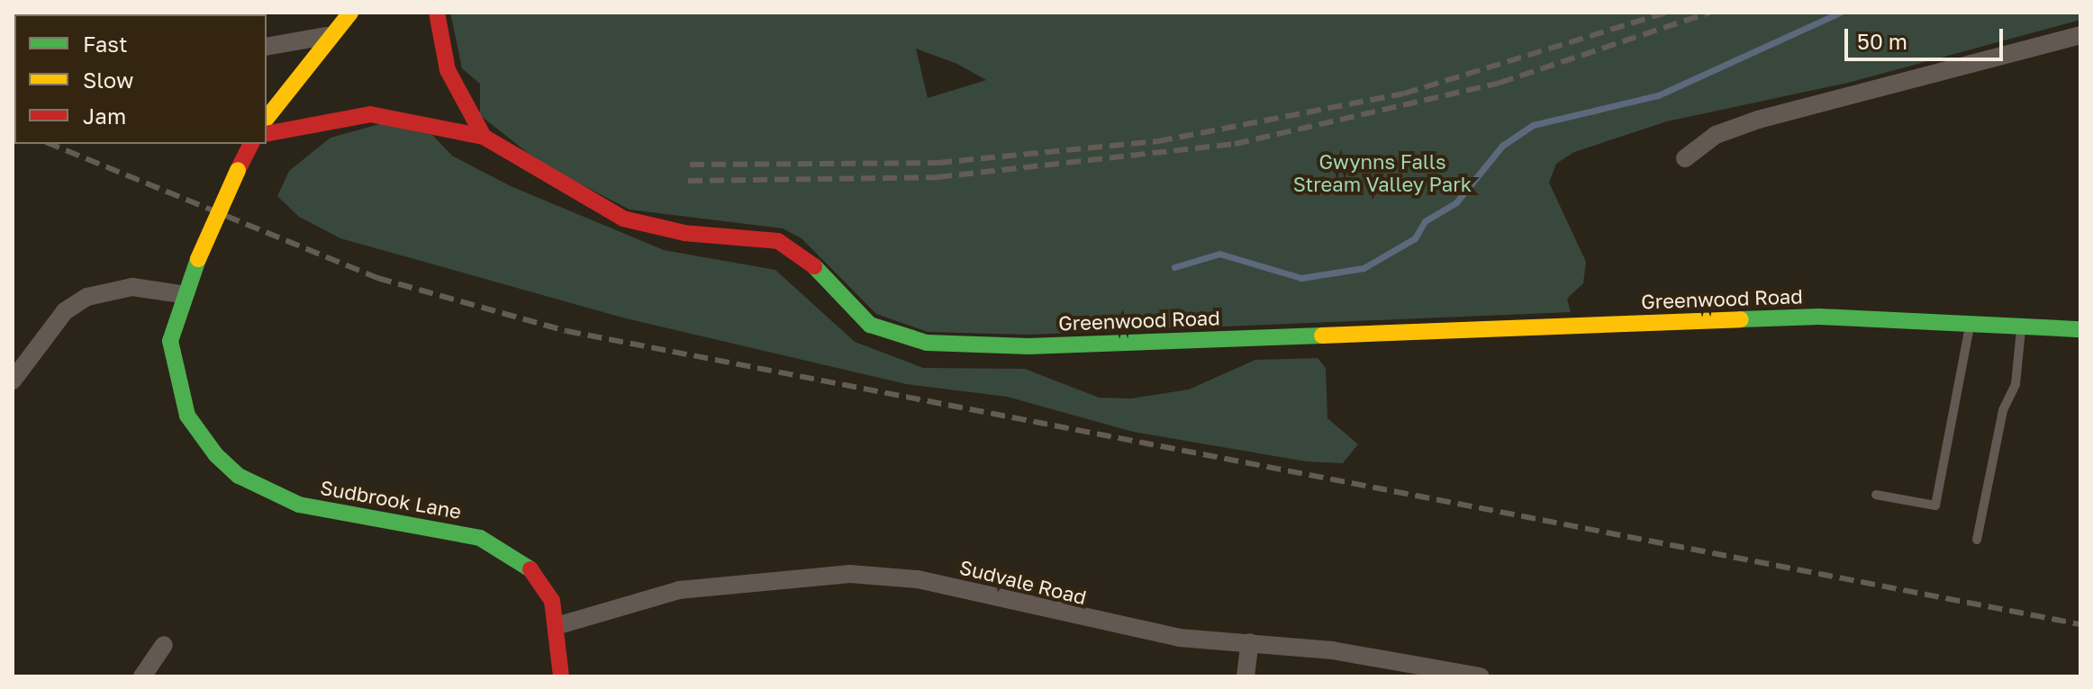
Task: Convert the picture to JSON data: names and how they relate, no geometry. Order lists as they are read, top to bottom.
{
  "streets": {
    "street": ["Greenwood Road", "Sudbrook Lane", "Sudvale Road"]
  },
  "crossings": [
    ["Sudbrook Lane", "Sudvale Road"]
  ],
  "parks": ["Gwynns Falls Stream Valley Park"],
  "legend": ["Fast", "Slow", "Jam"],
  "scale_bar": "50 m"
}
